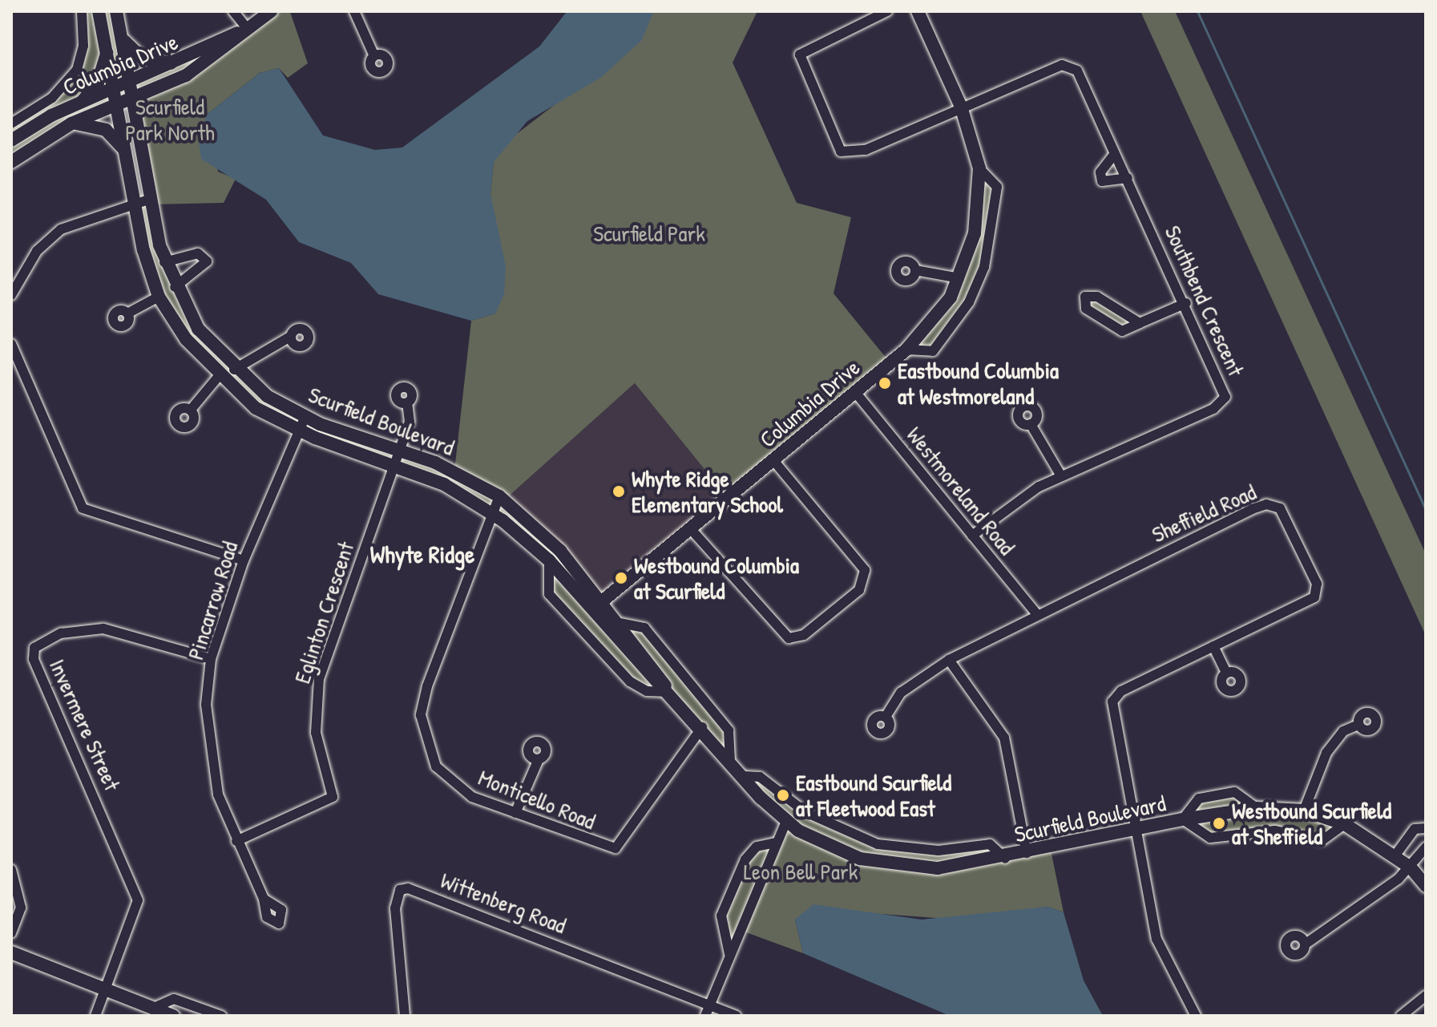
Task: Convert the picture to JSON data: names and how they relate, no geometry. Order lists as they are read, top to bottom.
{
  "streets": {
    "street": [
      "Columbia Drive",
      "Southbend Crescent",
      "Scurfield Boulevard",
      "Westmoreland Road",
      "Sheffield Road",
      "Pincarrow Road",
      "Eglinton Crescent",
      "Invermere Street",
      "Monticello Road",
      "Wittenberg Road"
    ]
  },
  "crossings": [
    ["Columbia Drive", "Southbend Crescent"],
    ["Columbia Drive", "Scurfield Boulevard"],
    ["Columbia Drive", "Westmoreland Road"],
    ["Southbend Crescent", "Westmoreland Road"],
    ["Scurfield Boulevard", "Sheffield Road"],
    ["Scurfield Boulevard", "Pincarrow Road"],
    ["Scurfield Boulevard", "Eglinton Crescent"],
    ["Scurfield Boulevard", "Monticello Road"],
    ["Westmoreland Road", "Sheffield Road"],
    ["Pincarrow Road", "Eglinton Crescent"],
    ["Pincarrow Road", "Invermere Street"]
  ],
  "districts": ["Whyte Ridge"],
  "parks": ["Scurfield Park North", "Scurfield Park", "Leon Bell Park"],
  "places": [
    "Eastbound Columbia at Westmoreland",
    "Whyte Ridge Elementary School",
    "Westbound Columbia at Scurfield",
    "Eastbound Scurfield at Fleetwood East",
    "Westbound Scurfield at Sheffield"
  ]
}
